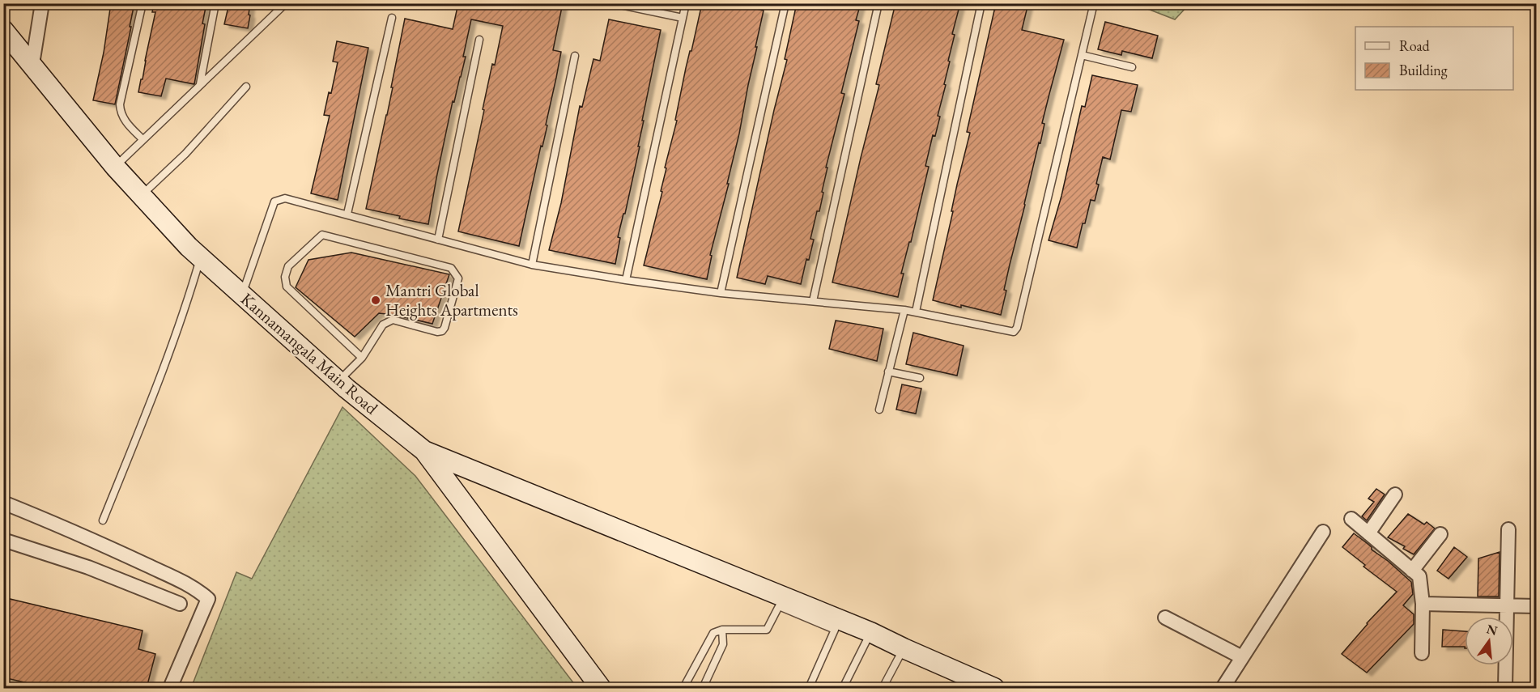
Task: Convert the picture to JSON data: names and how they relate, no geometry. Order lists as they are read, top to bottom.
{
  "streets": {
    "street": ["Kannamangala Main Road"]
  },
  "places": ["Mantri Global Heights Apartments"],
  "legend": ["Road", "Building"],
  "north": "top"
}
